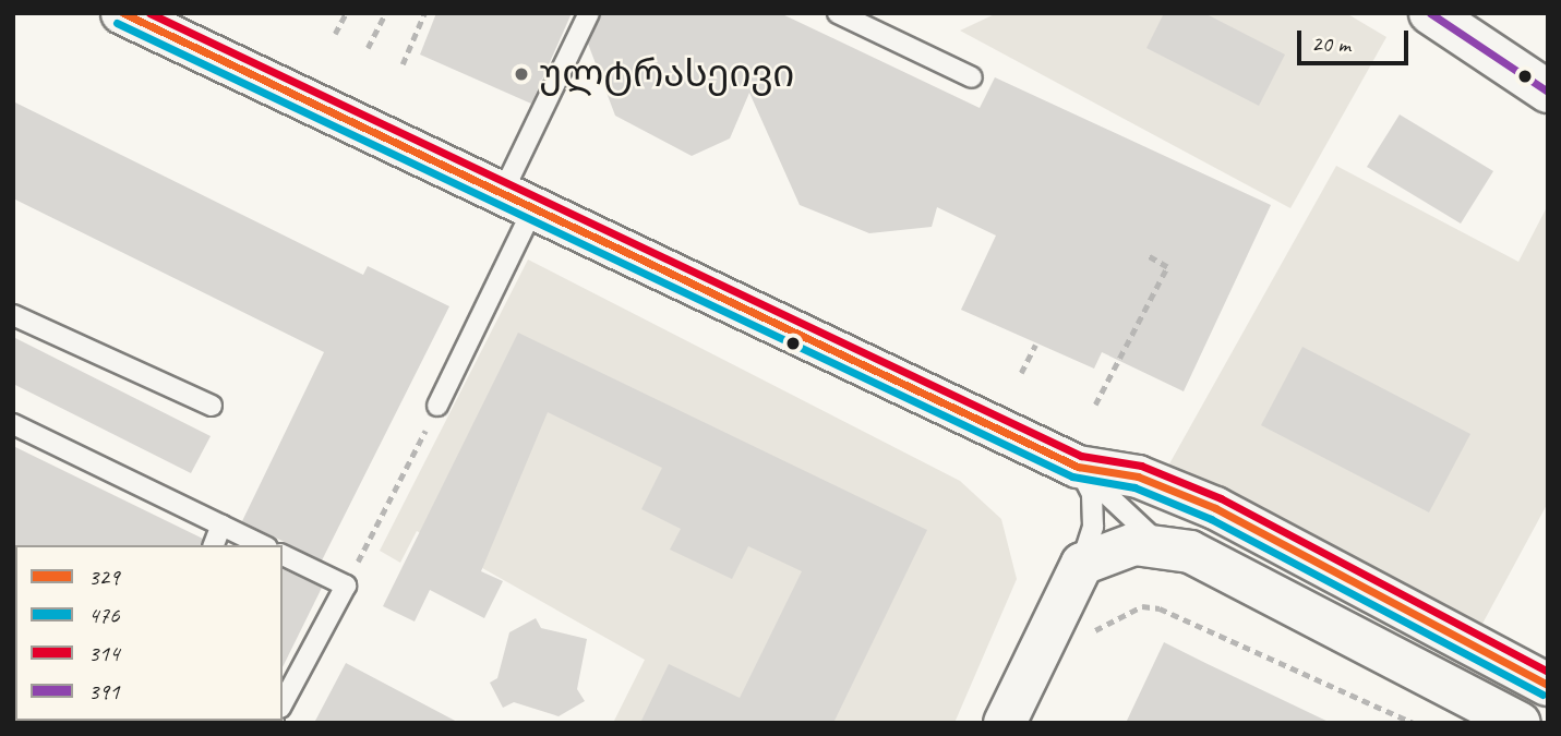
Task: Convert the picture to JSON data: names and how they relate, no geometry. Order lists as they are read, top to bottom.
{
  "places": ["ულტრასეივი"],
  "lines": [
    "transit line 329",
    "transit line 314",
    "transit line 391",
    "transit line 476"
  ],
  "legend": [
    "329",
    "476",
    "314",
    "391"
  ],
  "scale_bar": "20 m"
}
